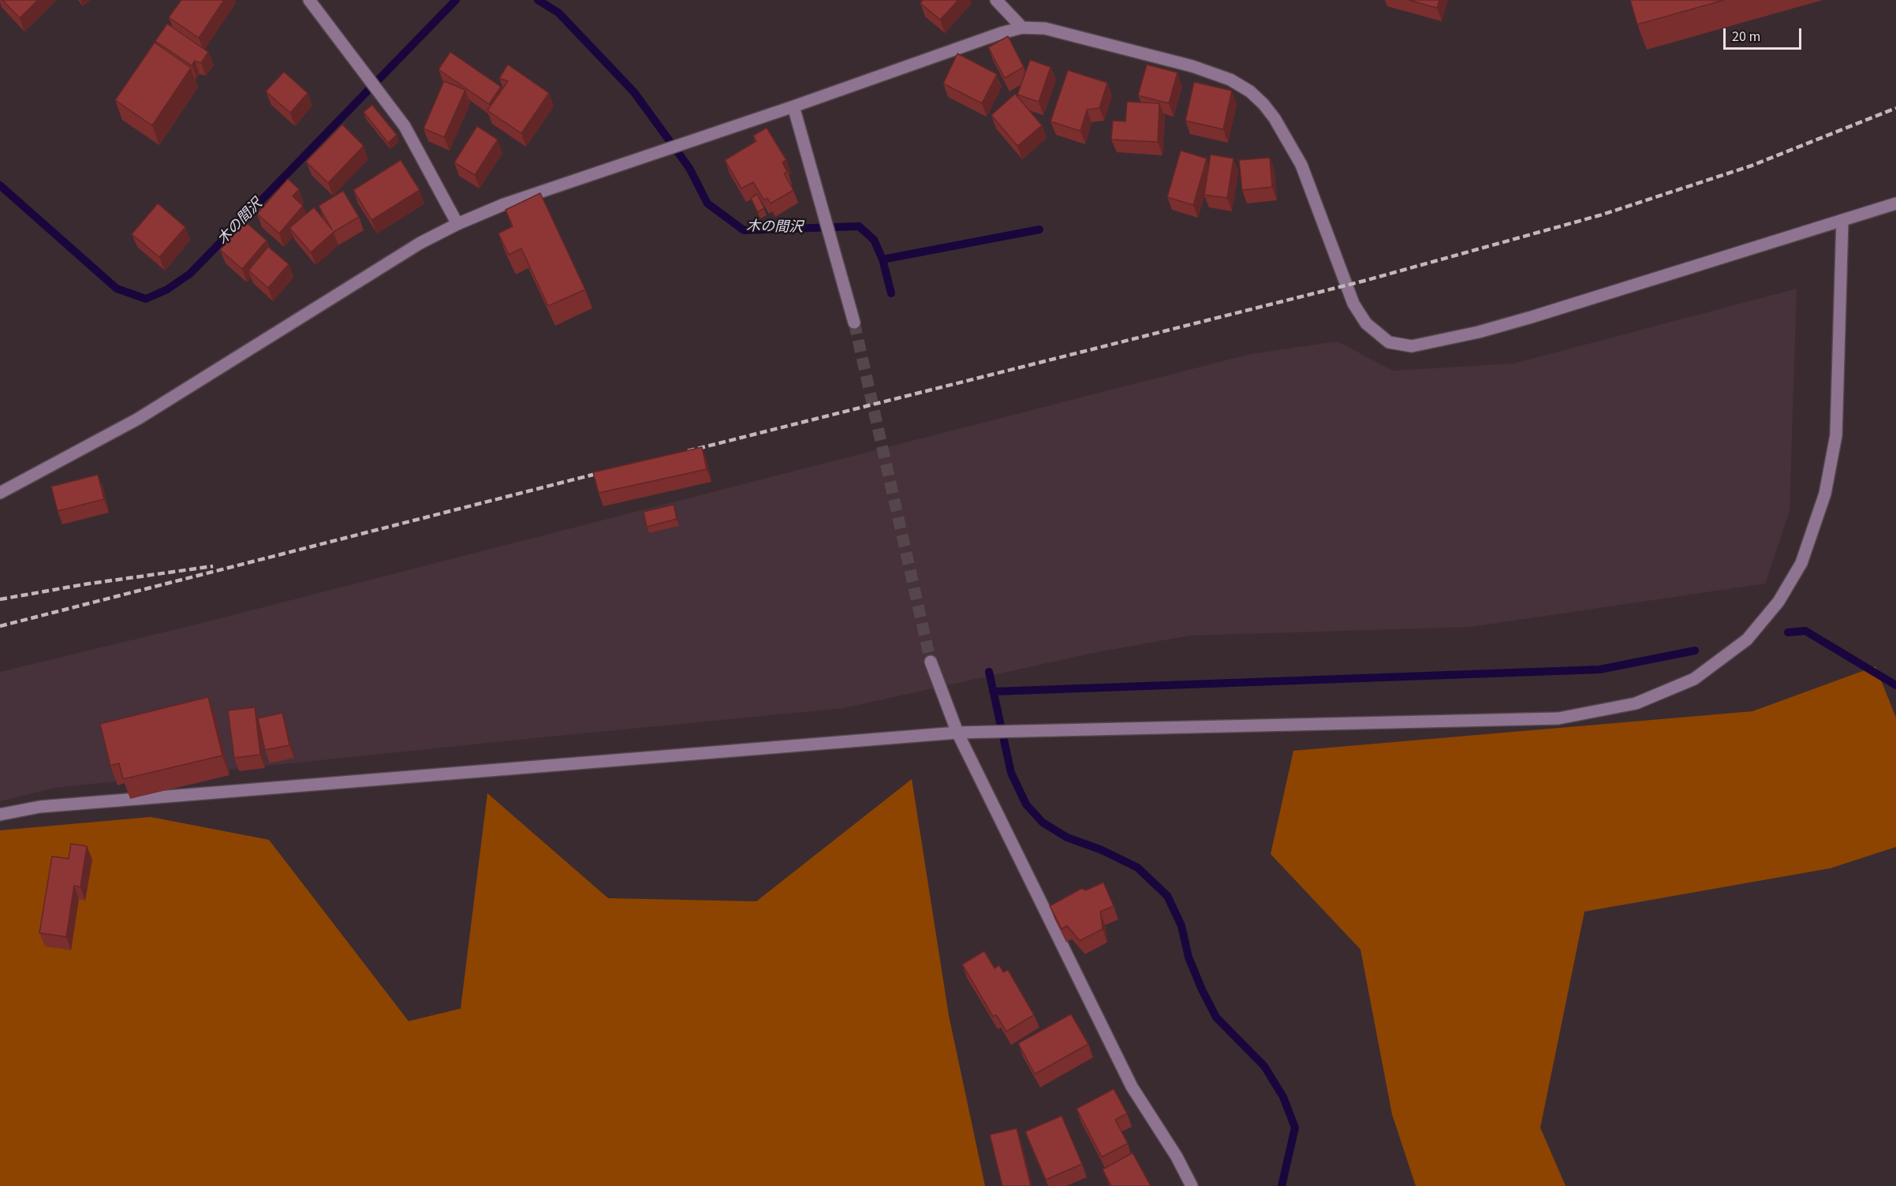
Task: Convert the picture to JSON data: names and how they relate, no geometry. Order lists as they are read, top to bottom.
{
  "water": ["木の間沢"],
  "scale_bar": "20 m"
}
